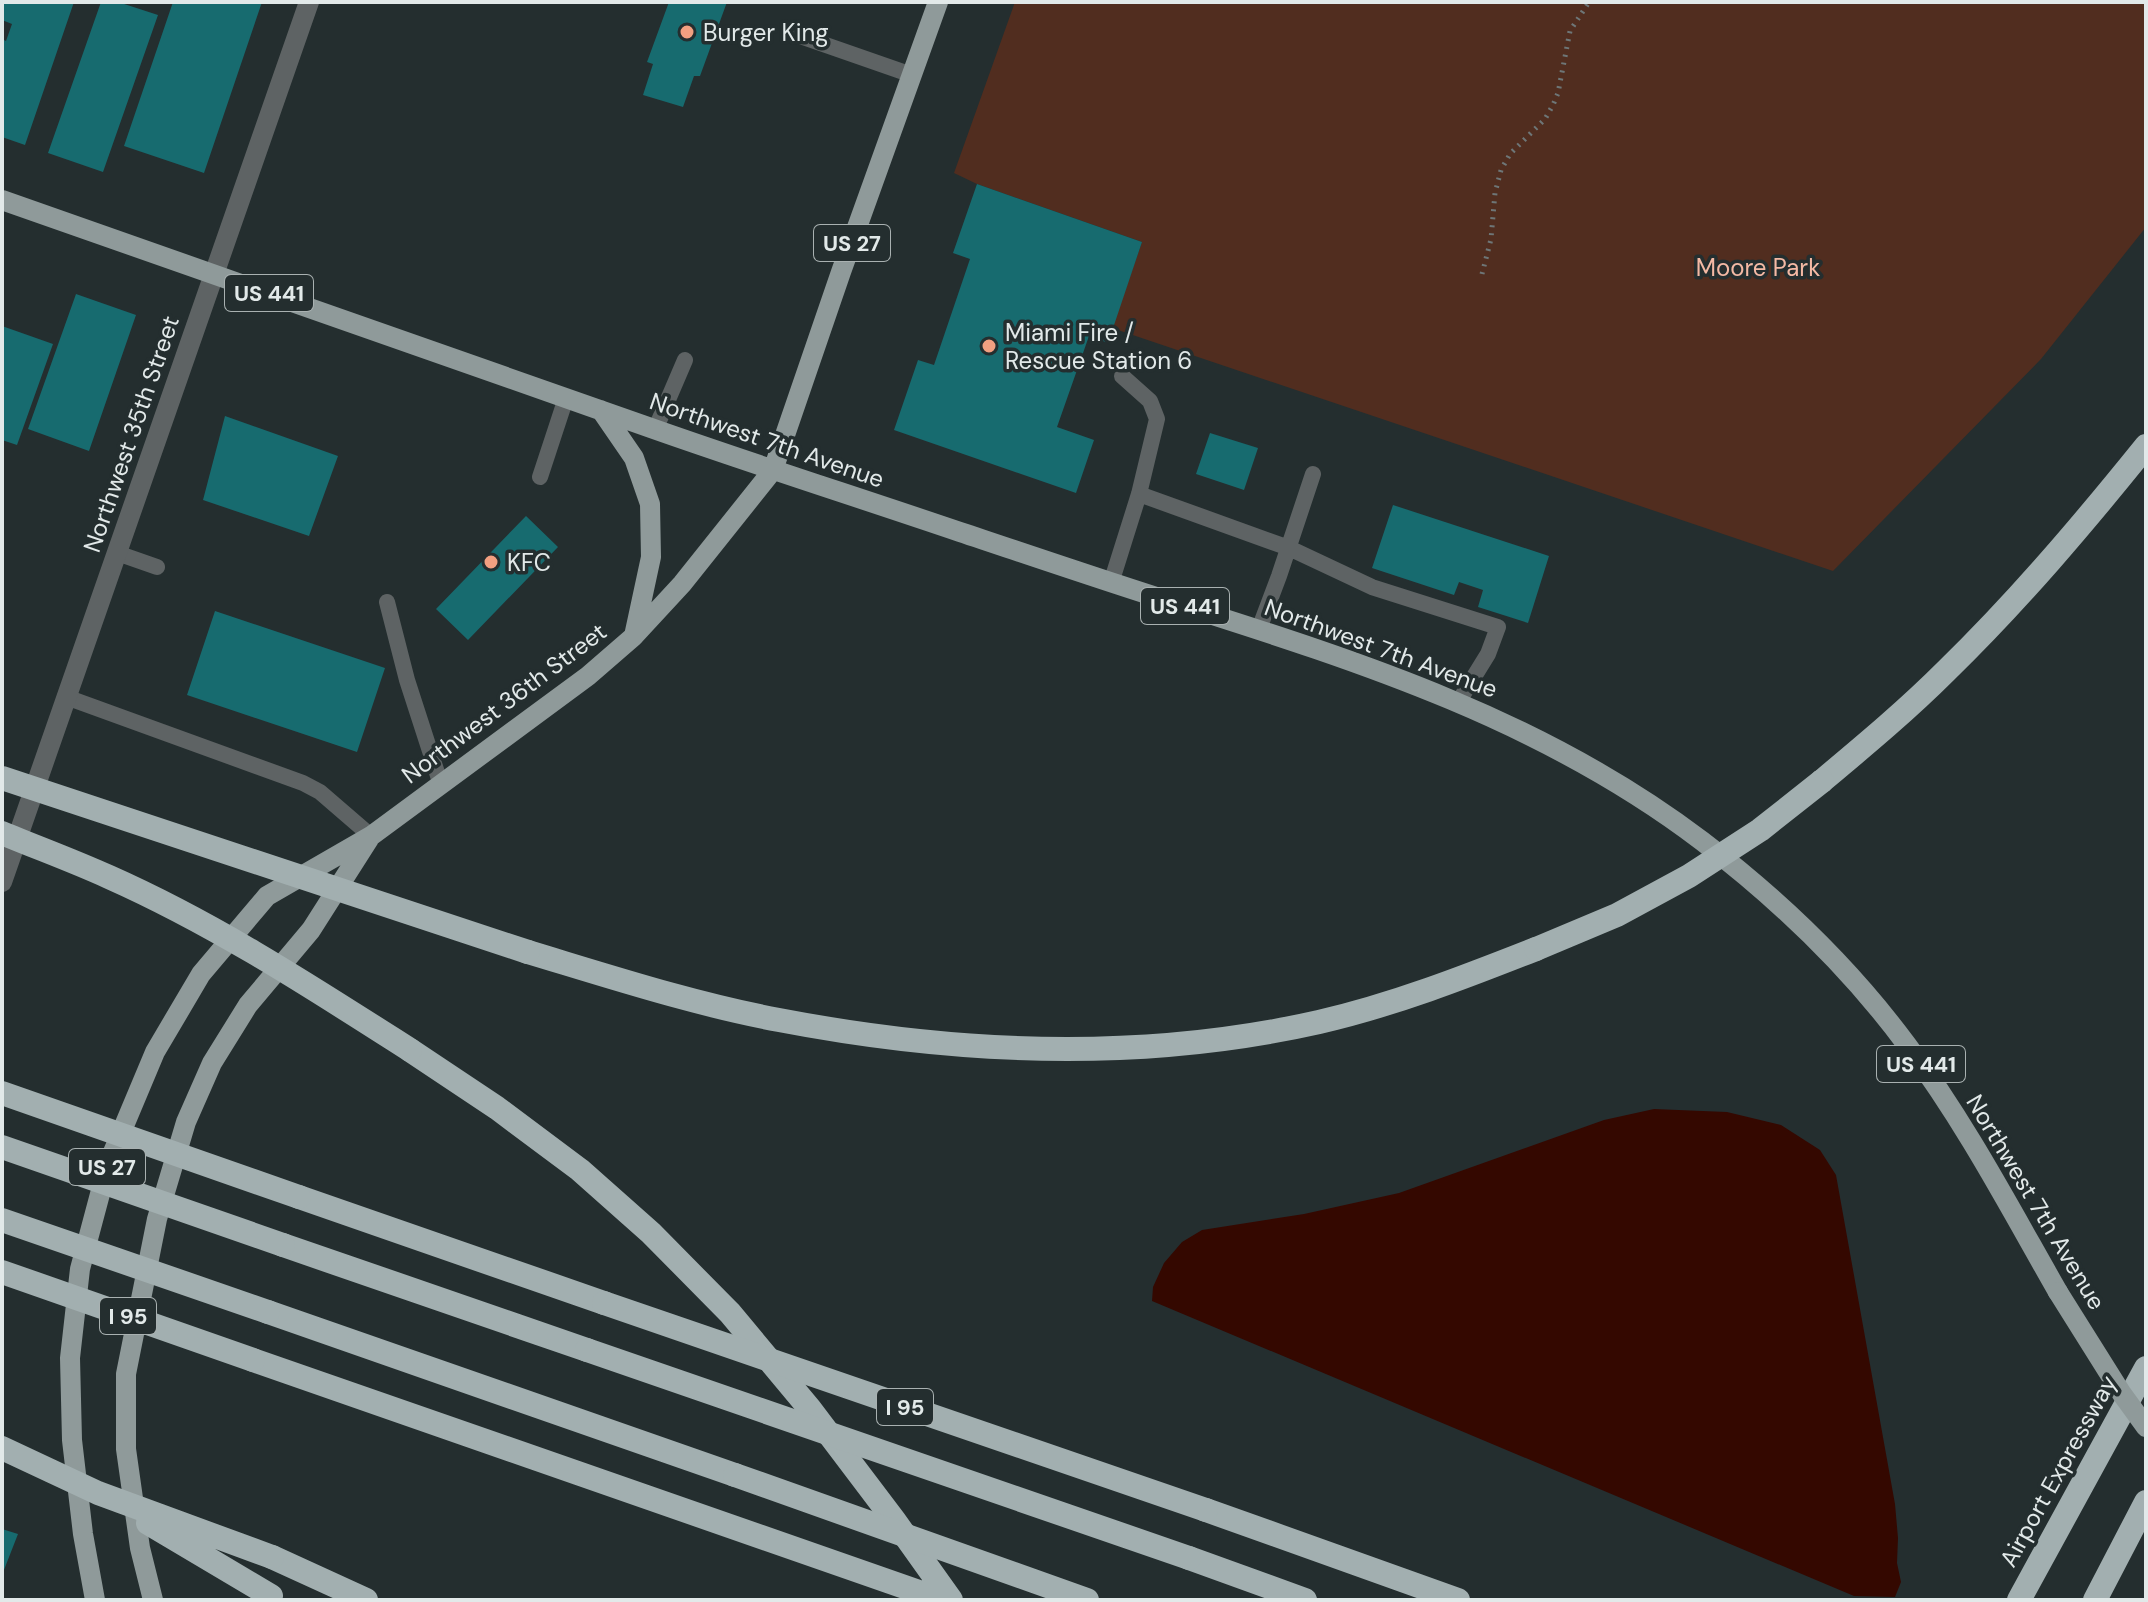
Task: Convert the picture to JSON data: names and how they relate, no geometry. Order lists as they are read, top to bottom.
{
  "streets": {
    "highway": ["I 95", "Airport Expressway"],
    "main road": [
      "US 27",
      "US 441",
      "Northwest 7th Avenue",
      "Northwest 36th Street"
    ],
    "street": ["Northwest 35th Street"]
  },
  "crossings": [
    ["Northwest 35th Street", "Northwest 7th Avenue"],
    ["Northwest 7th Avenue", "Northwest 36th Street"]
  ],
  "parks": ["Moore Park"],
  "places": ["Burger King", "Miami Fire / Rescue Station 6", "KFC"]
}
